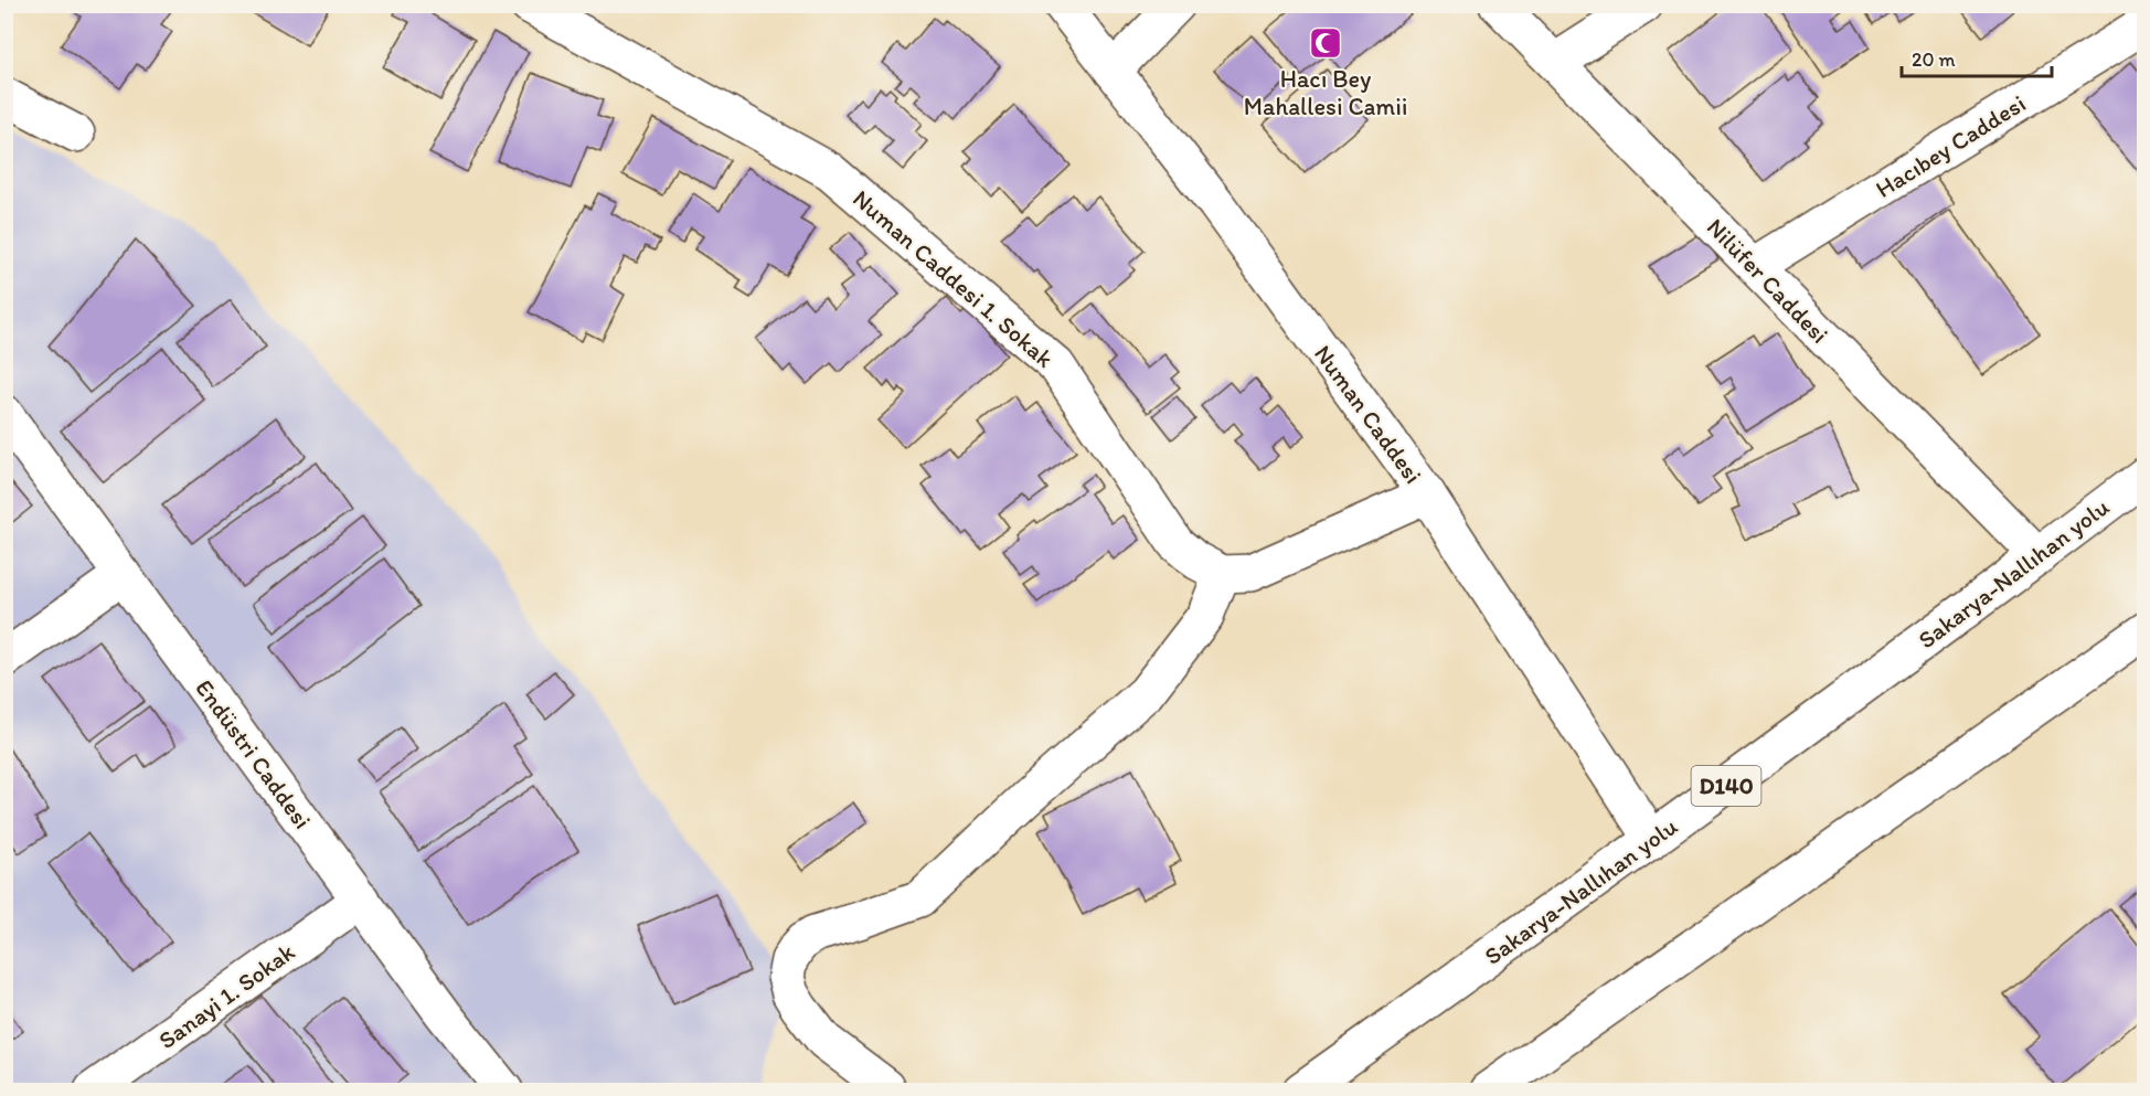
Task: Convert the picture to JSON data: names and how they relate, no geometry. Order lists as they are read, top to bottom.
{
  "streets": {
    "street": [
      "Hacıbey Caddesi",
      "Numan Caddesi 1. Sokak",
      "Nilüfer Caddesi",
      "Numan Caddesi",
      "Sakarya-Nallıhan yolu",
      "Endüstri Caddesi",
      "D140",
      "Sanayi 1. Sokak"
    ]
  },
  "crossings": [
    ["Hacıbey Caddesi", "Nilüfer Caddesi"],
    ["Nilüfer Caddesi", "Sakarya-Nallıhan yolu"],
    ["Numan Caddesi", "Sakarya-Nallıhan yolu"],
    ["Endüstri Caddesi", "Sanayi 1. Sokak"]
  ],
  "places": {
    "mosque": ["Hacı Bey Mahallesi Camii"]
  },
  "scale_bar": "20 m"
}
